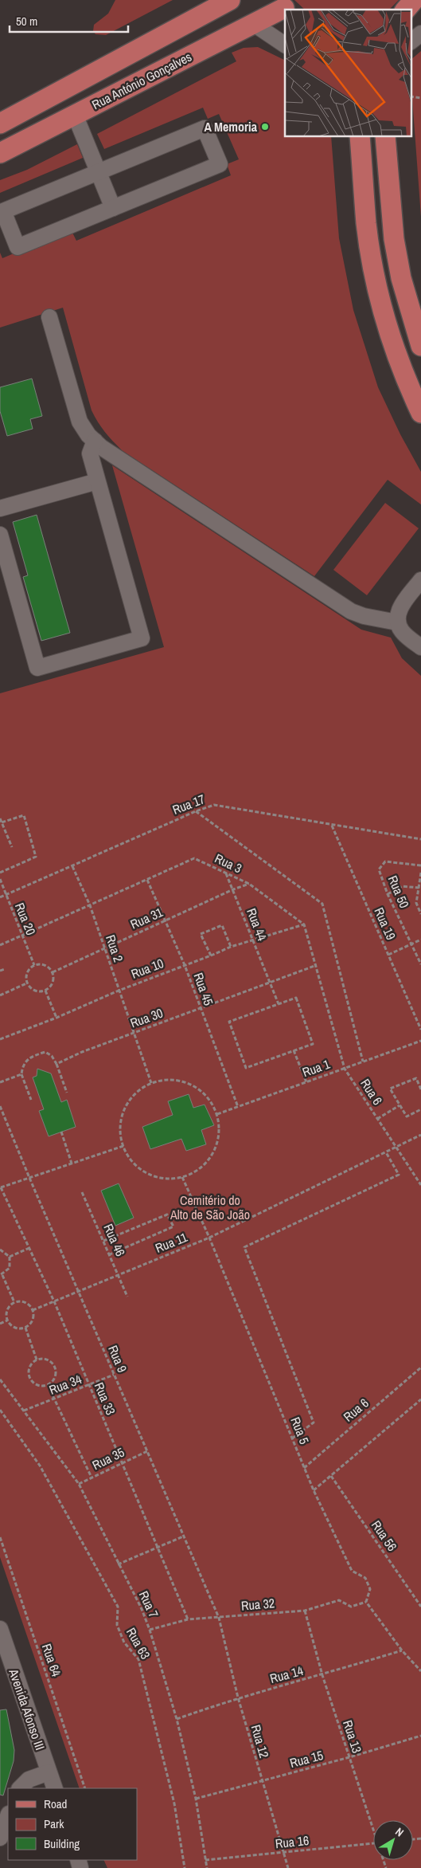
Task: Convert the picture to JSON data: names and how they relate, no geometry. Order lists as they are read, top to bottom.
{
  "streets": {
    "main road": ["Rua António Gonçalves"],
    "street": ["Avenida Afonso III"],
    "path": [
      "Rua 17",
      "Rua 3",
      "Rua 50",
      "Rua 31",
      "Rua 20",
      "Rua 19",
      "Rua 44",
      "Rua 2",
      "Rua 10",
      "Rua 45",
      "Rua 30",
      "Rua 1",
      "Rua 6",
      "Rua 46",
      "Rua 11",
      "Rua 9",
      "Rua 34",
      "Rua 33",
      "Rua 5",
      "Rua 35",
      "Rua 56",
      "Rua 7",
      "Rua 32",
      "Rua 63",
      "Rua 64",
      "Rua 14",
      "Rua 13",
      "Rua 12",
      "Rua 15",
      "Rua 16"
    ]
  },
  "crossings": [
    ["Rua 17", "Rua 20"],
    ["Rua 17", "Rua 19"],
    ["Rua 17", "Rua 2"],
    ["Rua 3", "Rua 31"],
    ["Rua 3", "Rua 20"],
    ["Rua 3", "Rua 44"],
    ["Rua 3", "Rua 2"],
    ["Rua 3", "Rua 10"],
    ["Rua 3", "Rua 45"],
    ["Rua 31", "Rua 20"],
    ["Rua 31", "Rua 44"],
    ["Rua 31", "Rua 2"],
    ["Rua 31", "Rua 45"],
    ["Rua 44", "Rua 10"],
    ["Rua 44", "Rua 30"],
    ["Rua 2", "Rua 10"],
    ["Rua 2", "Rua 30"],
    ["Rua 2", "Rua 1"],
    ["Rua 2", "Rua 5"],
    ["Rua 10", "Rua 45"],
    ["Rua 45", "Rua 30"],
    ["Rua 45", "Rua 1"],
    ["Rua 1", "Rua 6"],
    ["Rua 1", "Rua 5"],
    ["Rua 6", "Rua 11"],
    ["Rua 6", "Rua 5"],
    ["Rua 46", "Rua 11"],
    ["Rua 11", "Rua 9"],
    ["Rua 11", "Rua 33"],
    ["Rua 11", "Rua 5"],
    ["Rua 9", "Rua 34"],
    ["Rua 9", "Rua 35"],
    ["Rua 9", "Rua 32"],
    ["Rua 9", "Rua 12"],
    ["Rua 34", "Rua 33"],
    ["Rua 34", "Rua 7"],
    ["Rua 33", "Rua 35"],
    ["Rua 33", "Rua 32"],
    ["Rua 5", "Rua 32"],
    ["Rua 35", "Rua 7"],
    ["Rua 7", "Rua 32"],
    ["Rua 7", "Rua 14"],
    ["Rua 7", "Rua 15"],
    ["Rua 7", "Rua 16"],
    ["Rua 32", "Rua 13"],
    ["Rua 32", "Rua 12"],
    ["Rua 14", "Rua 13"],
    ["Rua 14", "Rua 12"],
    ["Rua 13", "Rua 15"],
    ["Rua 12", "Rua 15"],
    ["Rua 12", "Rua 16"]
  ],
  "parks": ["Cemitério do Alto de São João"],
  "places": ["A Memoria"],
  "legend": ["Road", "Park", "Building"],
  "scale_bar": "50 m",
  "north": "top right"
}
